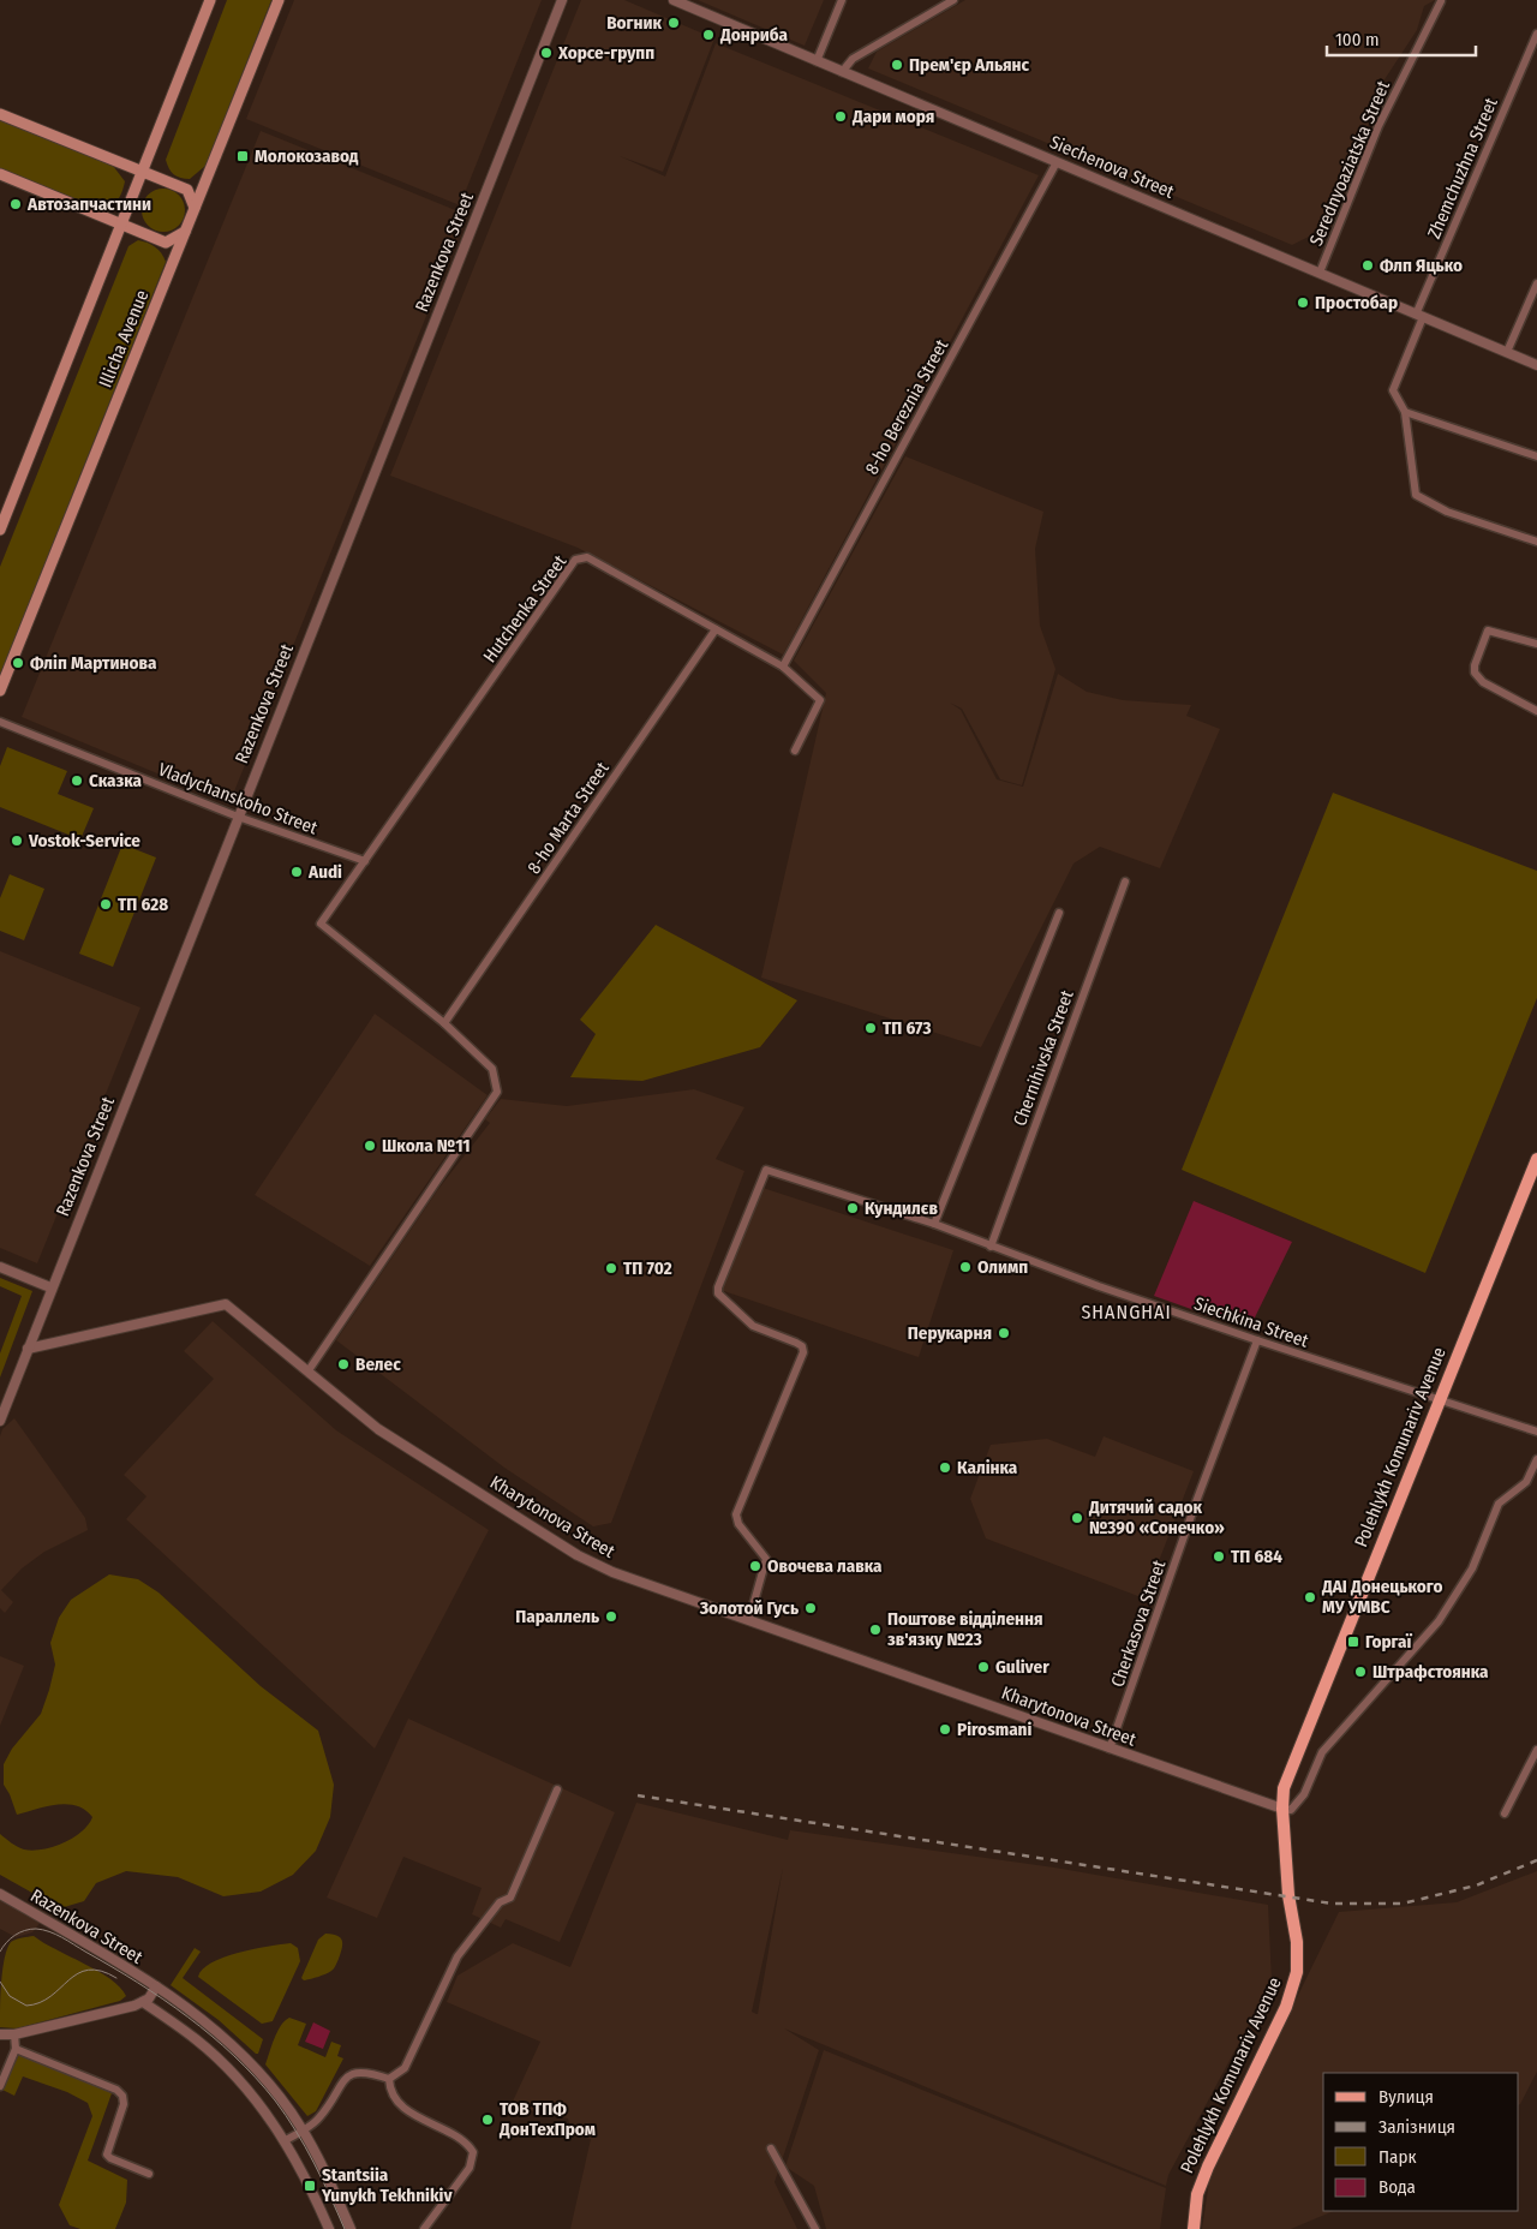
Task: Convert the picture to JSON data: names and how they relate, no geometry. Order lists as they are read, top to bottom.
{
  "streets": {
    "main road": ["Illicha Avenue", "Polehlykh Komunariv Avenue"],
    "street": [
      "Serednyoaziatska Street",
      "Siechenova Street",
      "Zhemchuzhna Street",
      "Razenkova Street",
      "8-ho Bereznia Street",
      "Hutchenka Street",
      "Vladychanskoho Street",
      "8-ho Marta Street",
      "Chernihivska Street",
      "Siechkina Street",
      "Kharytonova Street",
      "Cherkasova Street"
    ]
  },
  "crossings": [
    ["Serednyoaziatska Street", "Siechenova Street"],
    ["Siechenova Street", "Zhemchuzhna Street"],
    ["Siechenova Street", "8-ho Bereznia Street"],
    ["Razenkova Street", "Vladychanskoho Street"],
    ["Razenkova Street", "Kharytonova Street"],
    ["8-ho Bereznia Street", "Hutchenka Street"],
    ["Hutchenka Street", "Vladychanskoho Street"],
    ["Hutchenka Street", "8-ho Marta Street"],
    ["Chernihivska Street", "Siechkina Street"],
    ["Siechkina Street", "Polehlykh Komunariv Avenue"],
    ["Siechkina Street", "Kharytonova Street"],
    ["Siechkina Street", "Cherkasova Street"],
    ["Polehlykh Komunariv Avenue", "Kharytonova Street"],
    ["Kharytonova Street", "Cherkasova Street"]
  ],
  "districts": ["SHANGHAI"],
  "places": {
    "other": [
      "Вогник",
      "Донриба",
      "Хорсе-групп",
      "Прем'єр Альянс",
      "Дари моря",
      "Автозапчастини",
      "Флп Яцько",
      "Простобар",
      "Фліп Мартинова",
      "Сказка",
      "Vostok-Service",
      "Audi",
      "ТП 628",
      "ТП 673",
      "Школа №11",
      "Кундилєв",
      "Олимп",
      "ТП 702",
      "Перукарня",
      "Велес",
      "Калінка",
      "Дитячий садок №390 «Сонечко»",
      "ТП 684",
      "Овочева лавка",
      "ДАІ Донецького МУ УМВС",
      "Золотой Гусь",
      "Параллель",
      "Поштове відділення зв'язку №23",
      "Guliver",
      "Штрафстоянка",
      "Pirosmani",
      "ТОВ ТПФ ДонТехПром"
    ],
    "transit": ["Молокозавод", "Горгаї", "Stantsiia Yunykh Tekhnikiv"]
  },
  "legend": [
    "Вулиця",
    "Залізниця",
    "Парк",
    "Вода"
  ],
  "scale_bar": "100 m"
}
